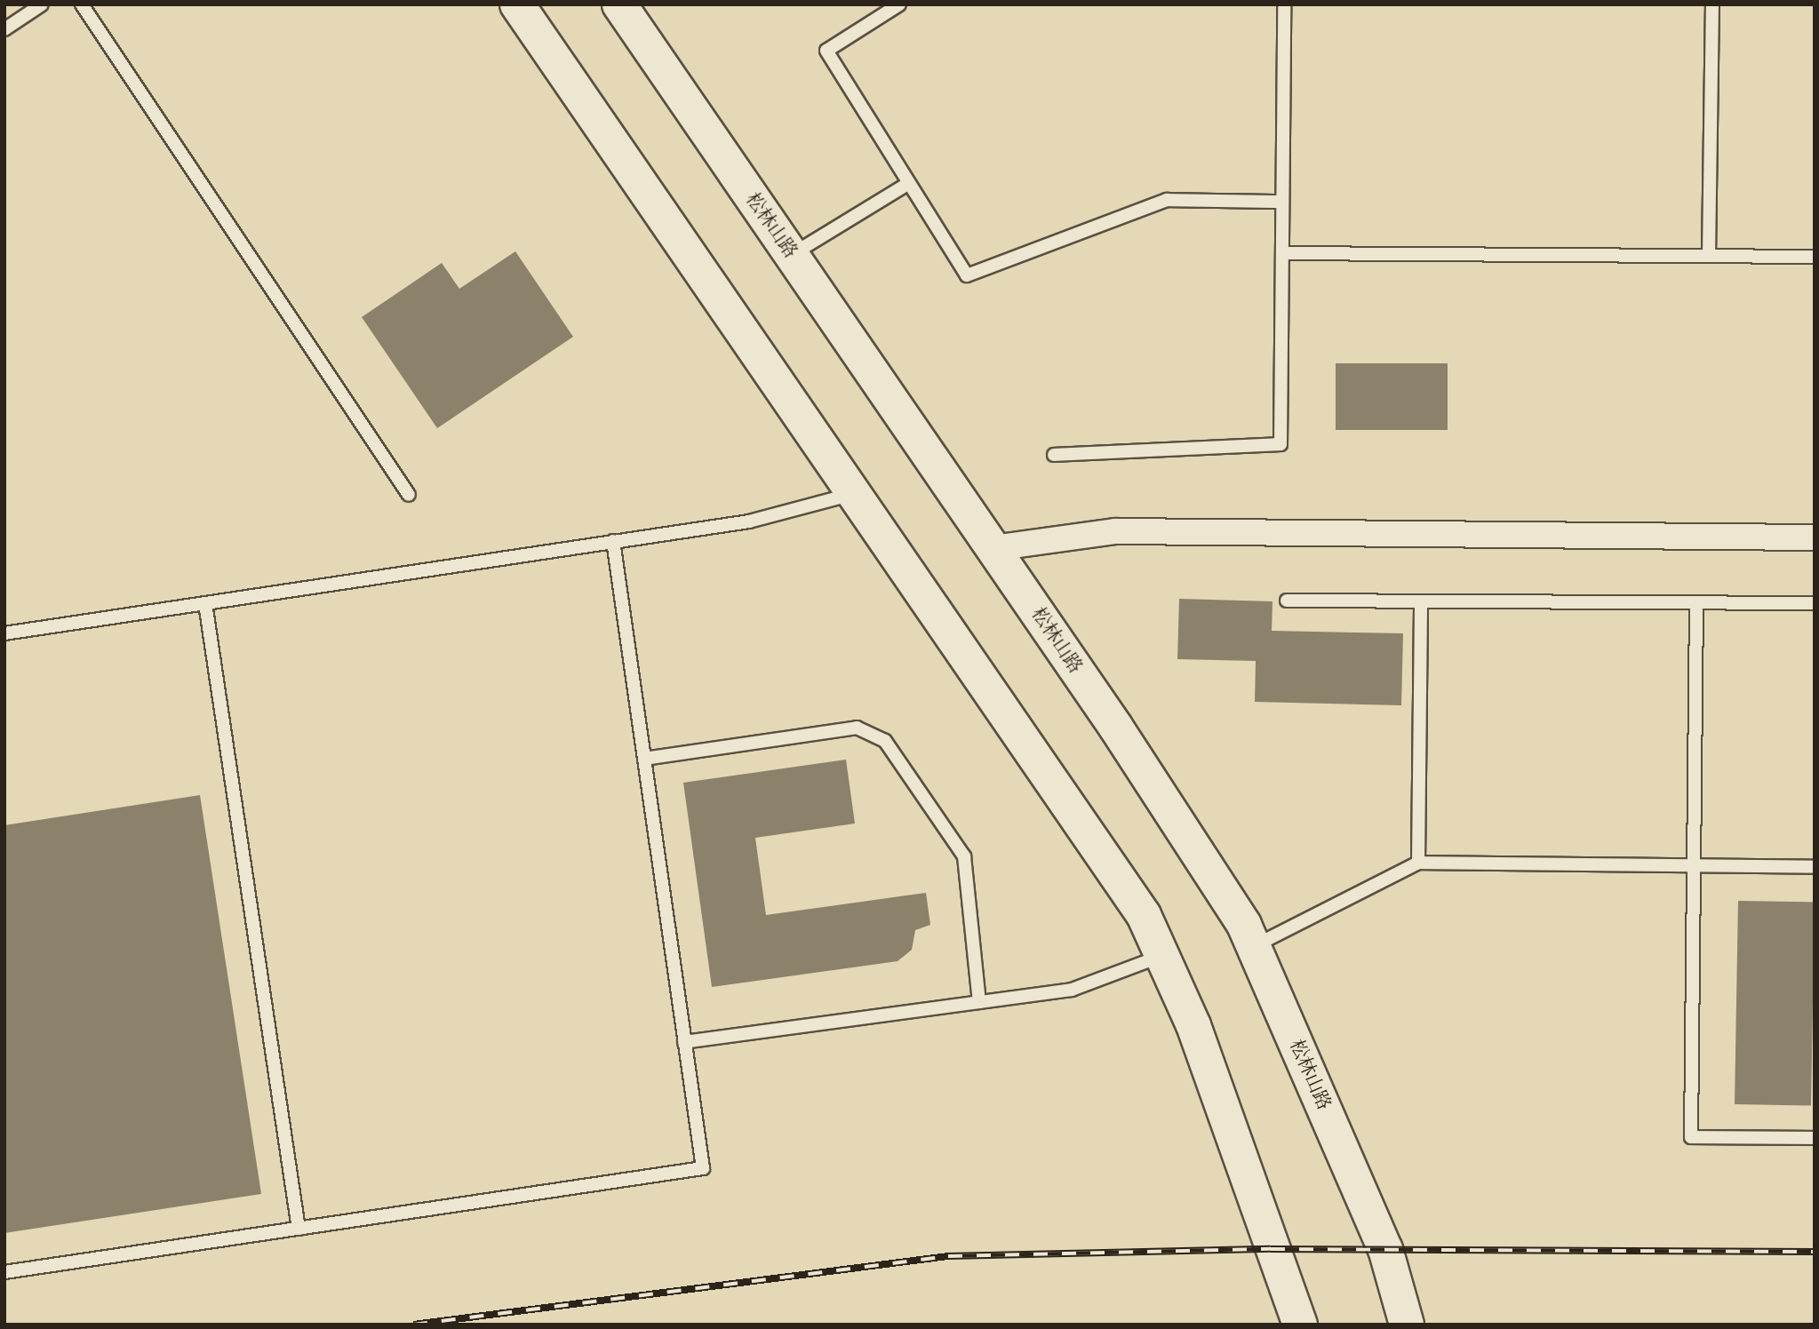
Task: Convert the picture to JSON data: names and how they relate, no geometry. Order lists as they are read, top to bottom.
{
  "streets": {
    "street": ["松林山路"]
  }
}
